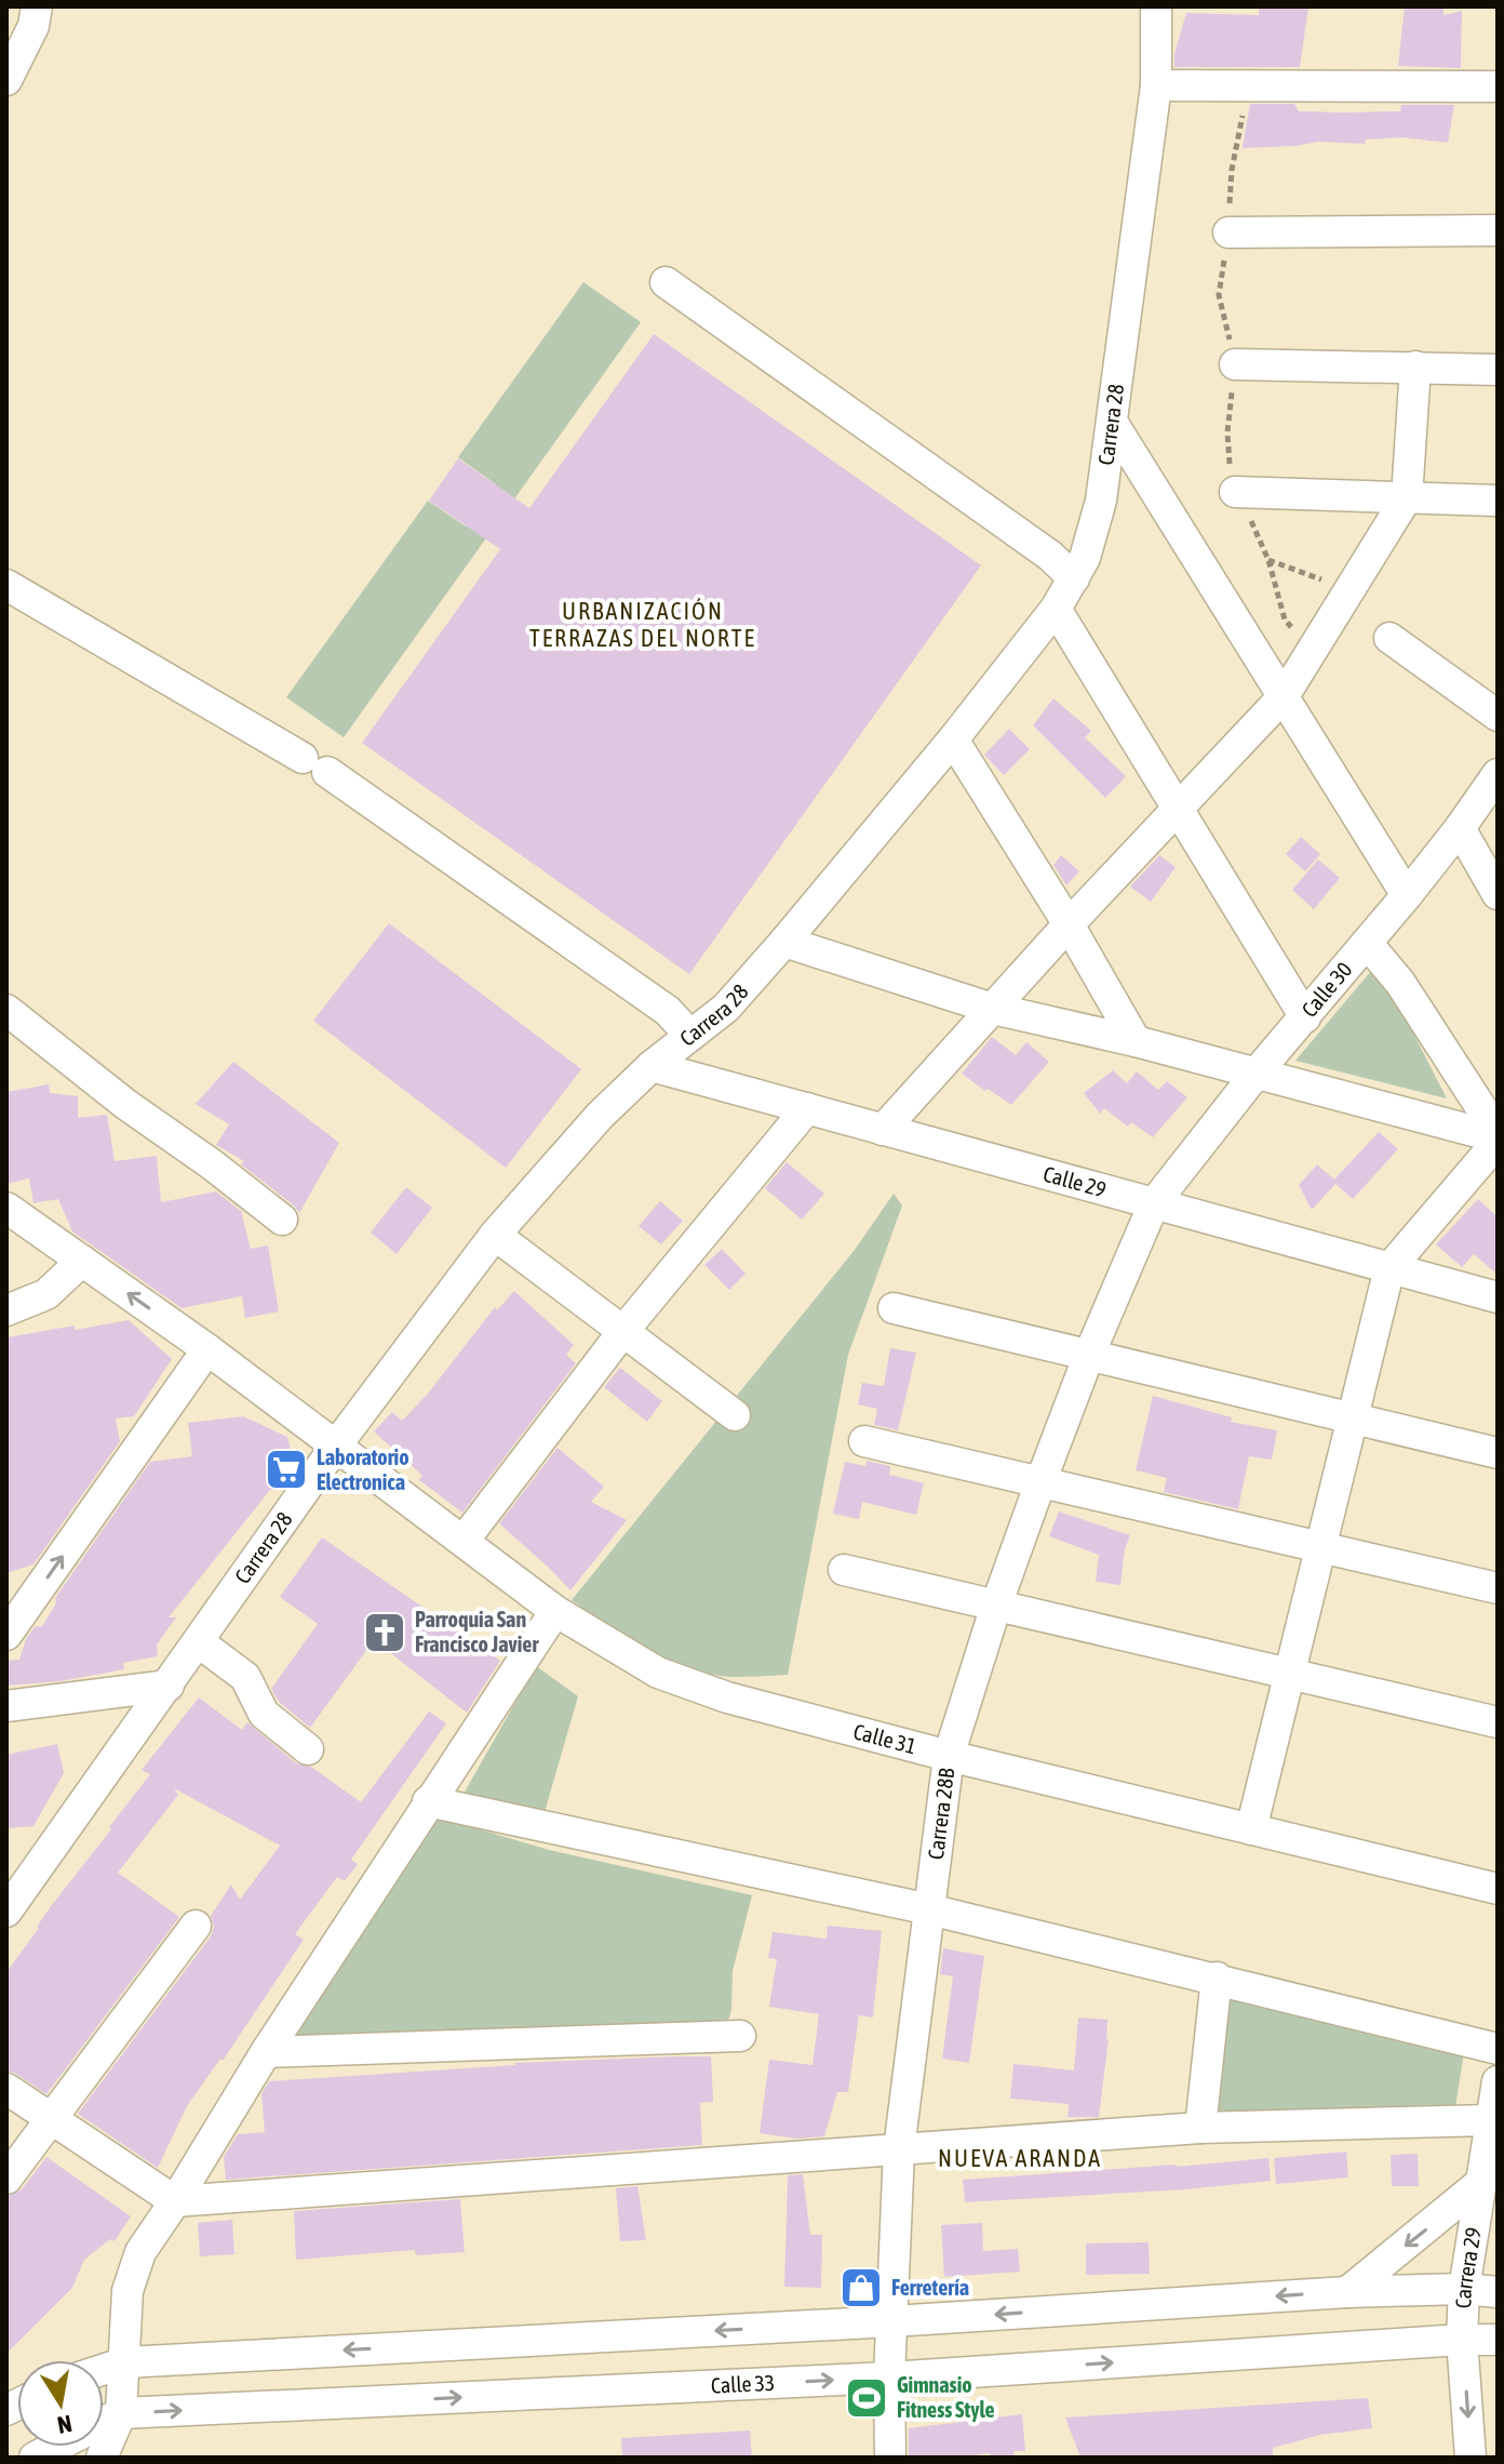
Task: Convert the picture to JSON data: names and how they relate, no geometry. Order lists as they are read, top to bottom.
{
  "streets": {
    "street": [
      "Carrera 28",
      "Calle 30",
      "Calle 29",
      "Calle 31",
      "Carrera 28B",
      "Carrera 29",
      "Calle 33"
    ]
  },
  "crossings": [
    ["Carrera 28", "Calle 29"],
    ["Carrera 28", "Calle 31"],
    ["Calle 30", "Calle 29"],
    ["Calle 30", "Carrera 28B"],
    ["Calle 29", "Carrera 28B"],
    ["Calle 31", "Carrera 28B"],
    ["Carrera 28B", "Calle 33"],
    ["Carrera 29", "Calle 33"]
  ],
  "districts": ["URBANIZACIÓN TERRAZAS DEL NORTE", "NUEVA ARANDA"],
  "places": {
    "supermarket": ["Laboratorio Electronica"],
    "church": ["Parroquia San Francisco Javier"],
    "shop": ["Ferretería"],
    "sports": ["Gimnasio Fitness Style"]
  },
  "north": "bottom"
}
